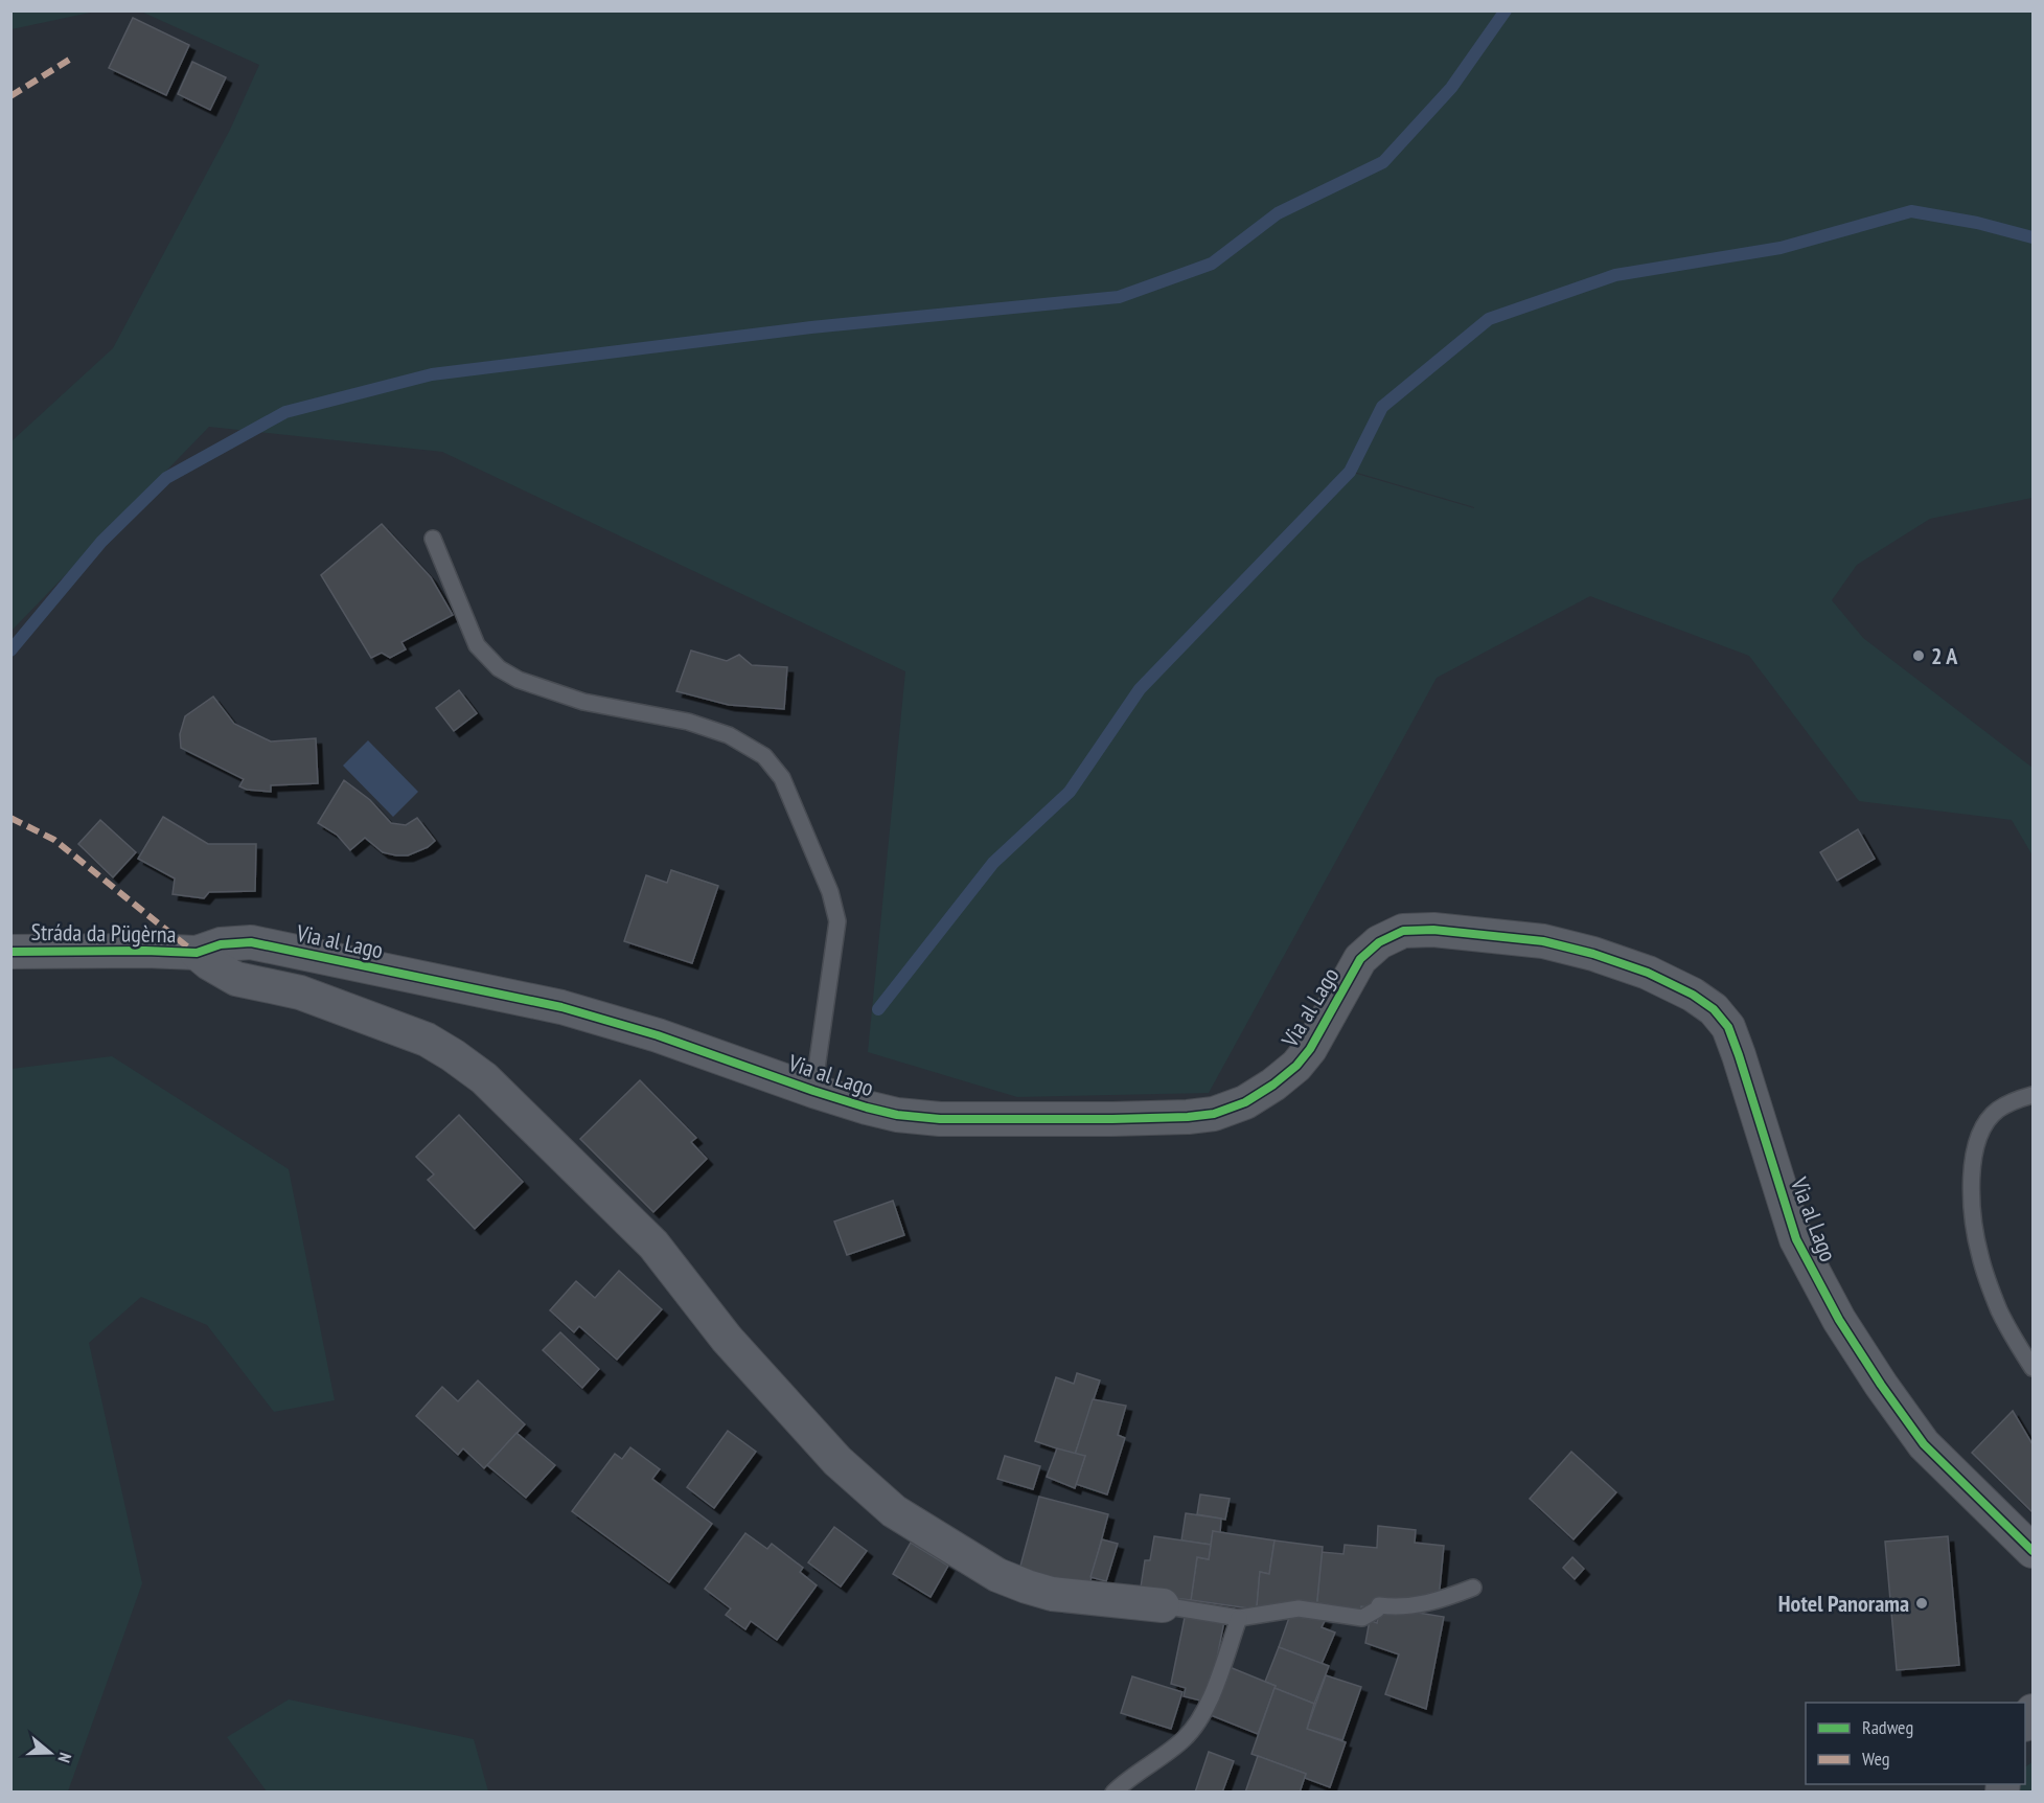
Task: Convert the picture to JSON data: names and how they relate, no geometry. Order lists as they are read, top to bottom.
{
  "streets": {
    "street": ["Stráda da Pügèrna", "Via al Lago"]
  },
  "crossings": [
    ["Stráda da Pügèrna", "Via al Lago"]
  ],
  "places": ["2 A", "Hotel Panorama"],
  "legend": ["Radweg", "Weg"],
  "north": "right"
}
